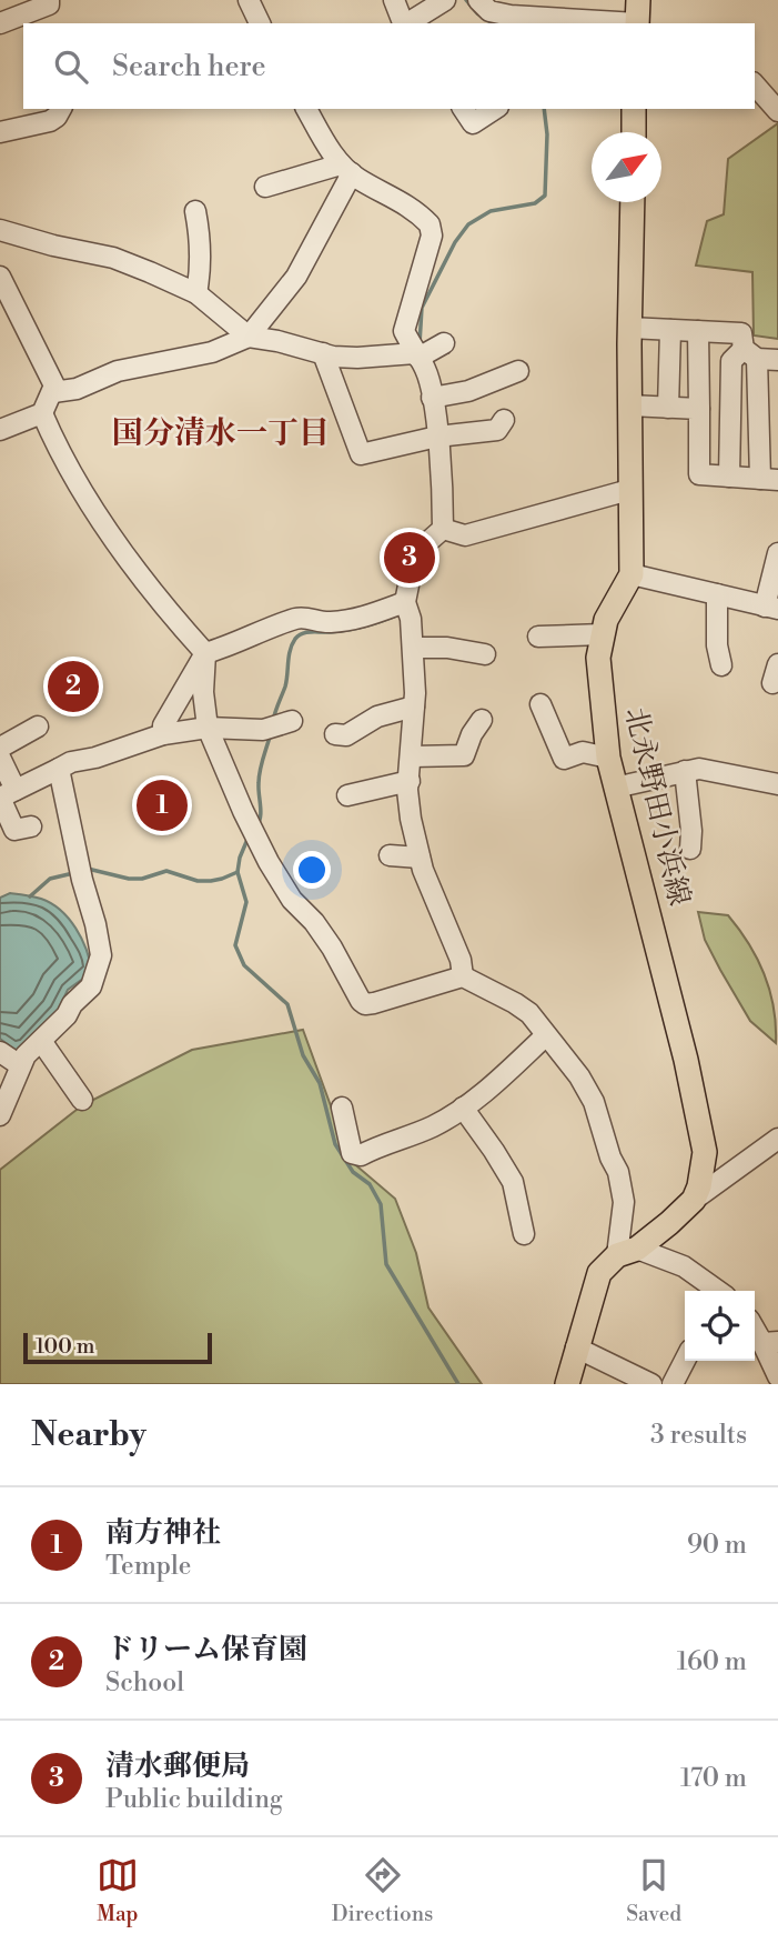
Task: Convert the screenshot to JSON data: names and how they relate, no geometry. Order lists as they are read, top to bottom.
{
  "streets": {
    "main road": ["北永野田小浜線"]
  },
  "districts": ["国分清水一丁目"],
  "scale_bar": "100 m",
  "north": "top right",
  "page": {
    "search": "Search here",
    "pins": ["3", "2", "1"],
    "scale": "100 m",
    "heading": ["Nearby", "3 results"],
    "list": [
      {
        "mark": "1",
        "name": "南方神社",
        "note": "Temple",
        "value": "90 m"
      },
      {
        "mark": "2",
        "name": "ドリーム保育園",
        "note": "School",
        "value": "160 m"
      },
      {
        "mark": "3",
        "name": "清水郵便局",
        "note": "Public building",
        "value": "170 m"
      }
    ],
    "nav": ["Map", "Directions", "Saved"]
  }
}
